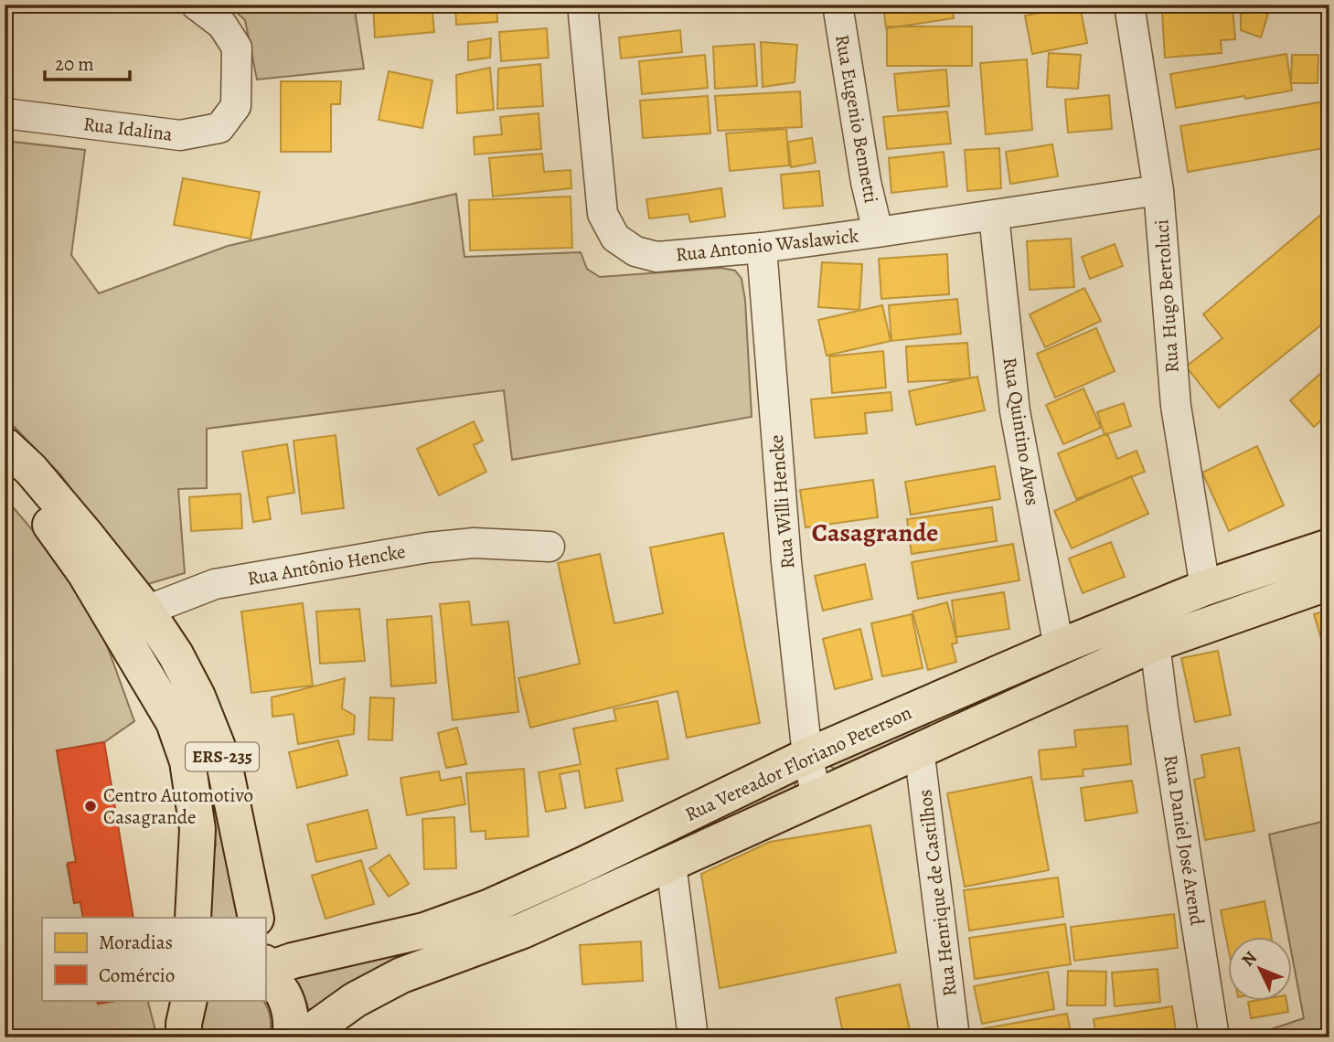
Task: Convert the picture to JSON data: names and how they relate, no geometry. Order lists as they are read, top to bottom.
{
  "streets": {
    "main road": ["ERS-235", "Rua Vereador Floriano Peterson"],
    "street": [
      "Rua Eugenio Bennetti",
      "Rua Idalina",
      "Rua Antonio Waslawick",
      "Rua Hugo Bertoluci",
      "Rua Quintino Alves",
      "Rua Willi Hencke",
      "Rua Antônio Hencke",
      "Rua Daniel José Arend",
      "Rua Henrique de Castilhos"
    ]
  },
  "crossings": [
    ["Rua Eugenio Bennetti", "Rua Antonio Waslawick"],
    ["Rua Antonio Waslawick", "Rua Hugo Bertoluci"],
    ["Rua Antonio Waslawick", "Rua Quintino Alves"],
    ["Rua Antonio Waslawick", "Rua Willi Hencke"],
    ["Rua Hugo Bertoluci", "Rua Vereador Floriano Peterson"],
    ["Rua Quintino Alves", "Rua Vereador Floriano Peterson"],
    ["Rua Willi Hencke", "Rua Vereador Floriano Peterson"],
    ["Rua Antônio Hencke", "ERS-235"],
    ["Rua Vereador Floriano Peterson", "Rua Daniel José Arend"],
    ["Rua Vereador Floriano Peterson", "Rua Henrique de Castilhos"]
  ],
  "districts": ["Casagrande"],
  "places": ["Centro Automotivo Casagrande"],
  "legend": ["Moradias", "Comércio"],
  "scale_bar": "20 m",
  "north": "top left"
}
